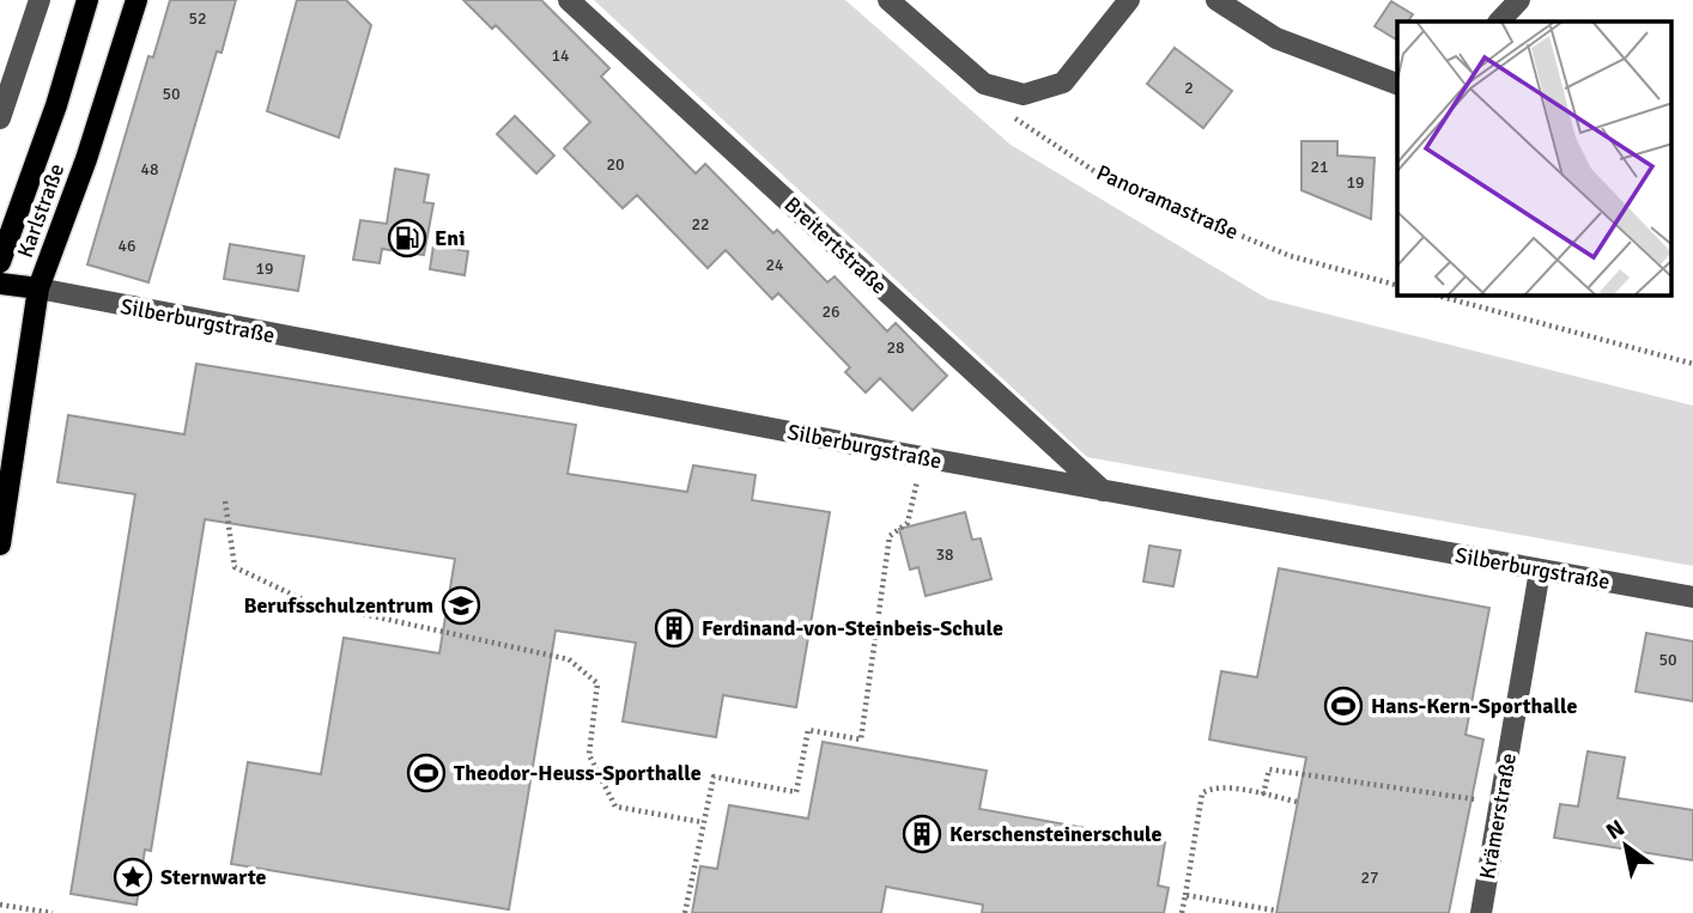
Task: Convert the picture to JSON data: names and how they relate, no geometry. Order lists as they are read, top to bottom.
{
  "streets": {
    "main road": ["Karlstraße"],
    "street": ["Breitertstraße", "Silberburgstraße", "Krämerstraße"],
    "path": ["Panoramastraße"]
  },
  "crossings": [
    ["Karlstraße", "Silberburgstraße"],
    ["Breitertstraße", "Silberburgstraße"],
    ["Silberburgstraße", "Krämerstraße"]
  ],
  "places": {
    "fuel station": ["Eni"],
    "school or university": ["Berufsschulzentrum"],
    "building": ["Ferdinand-von-Steinbeis-Schule", "Kerschensteinerschule"],
    "sports": ["Hans-Kern-Sporthalle", "Theodor-Heuss-Sporthalle"],
    "place": ["Sternwarte"]
  },
  "house_numbers": [
    "52",
    "14",
    "2",
    "50",
    "20",
    "21",
    "48",
    "19",
    "22",
    "46",
    "24",
    "19",
    "26",
    "28",
    "38",
    "50",
    "27"
  ],
  "north": "top left"
}
